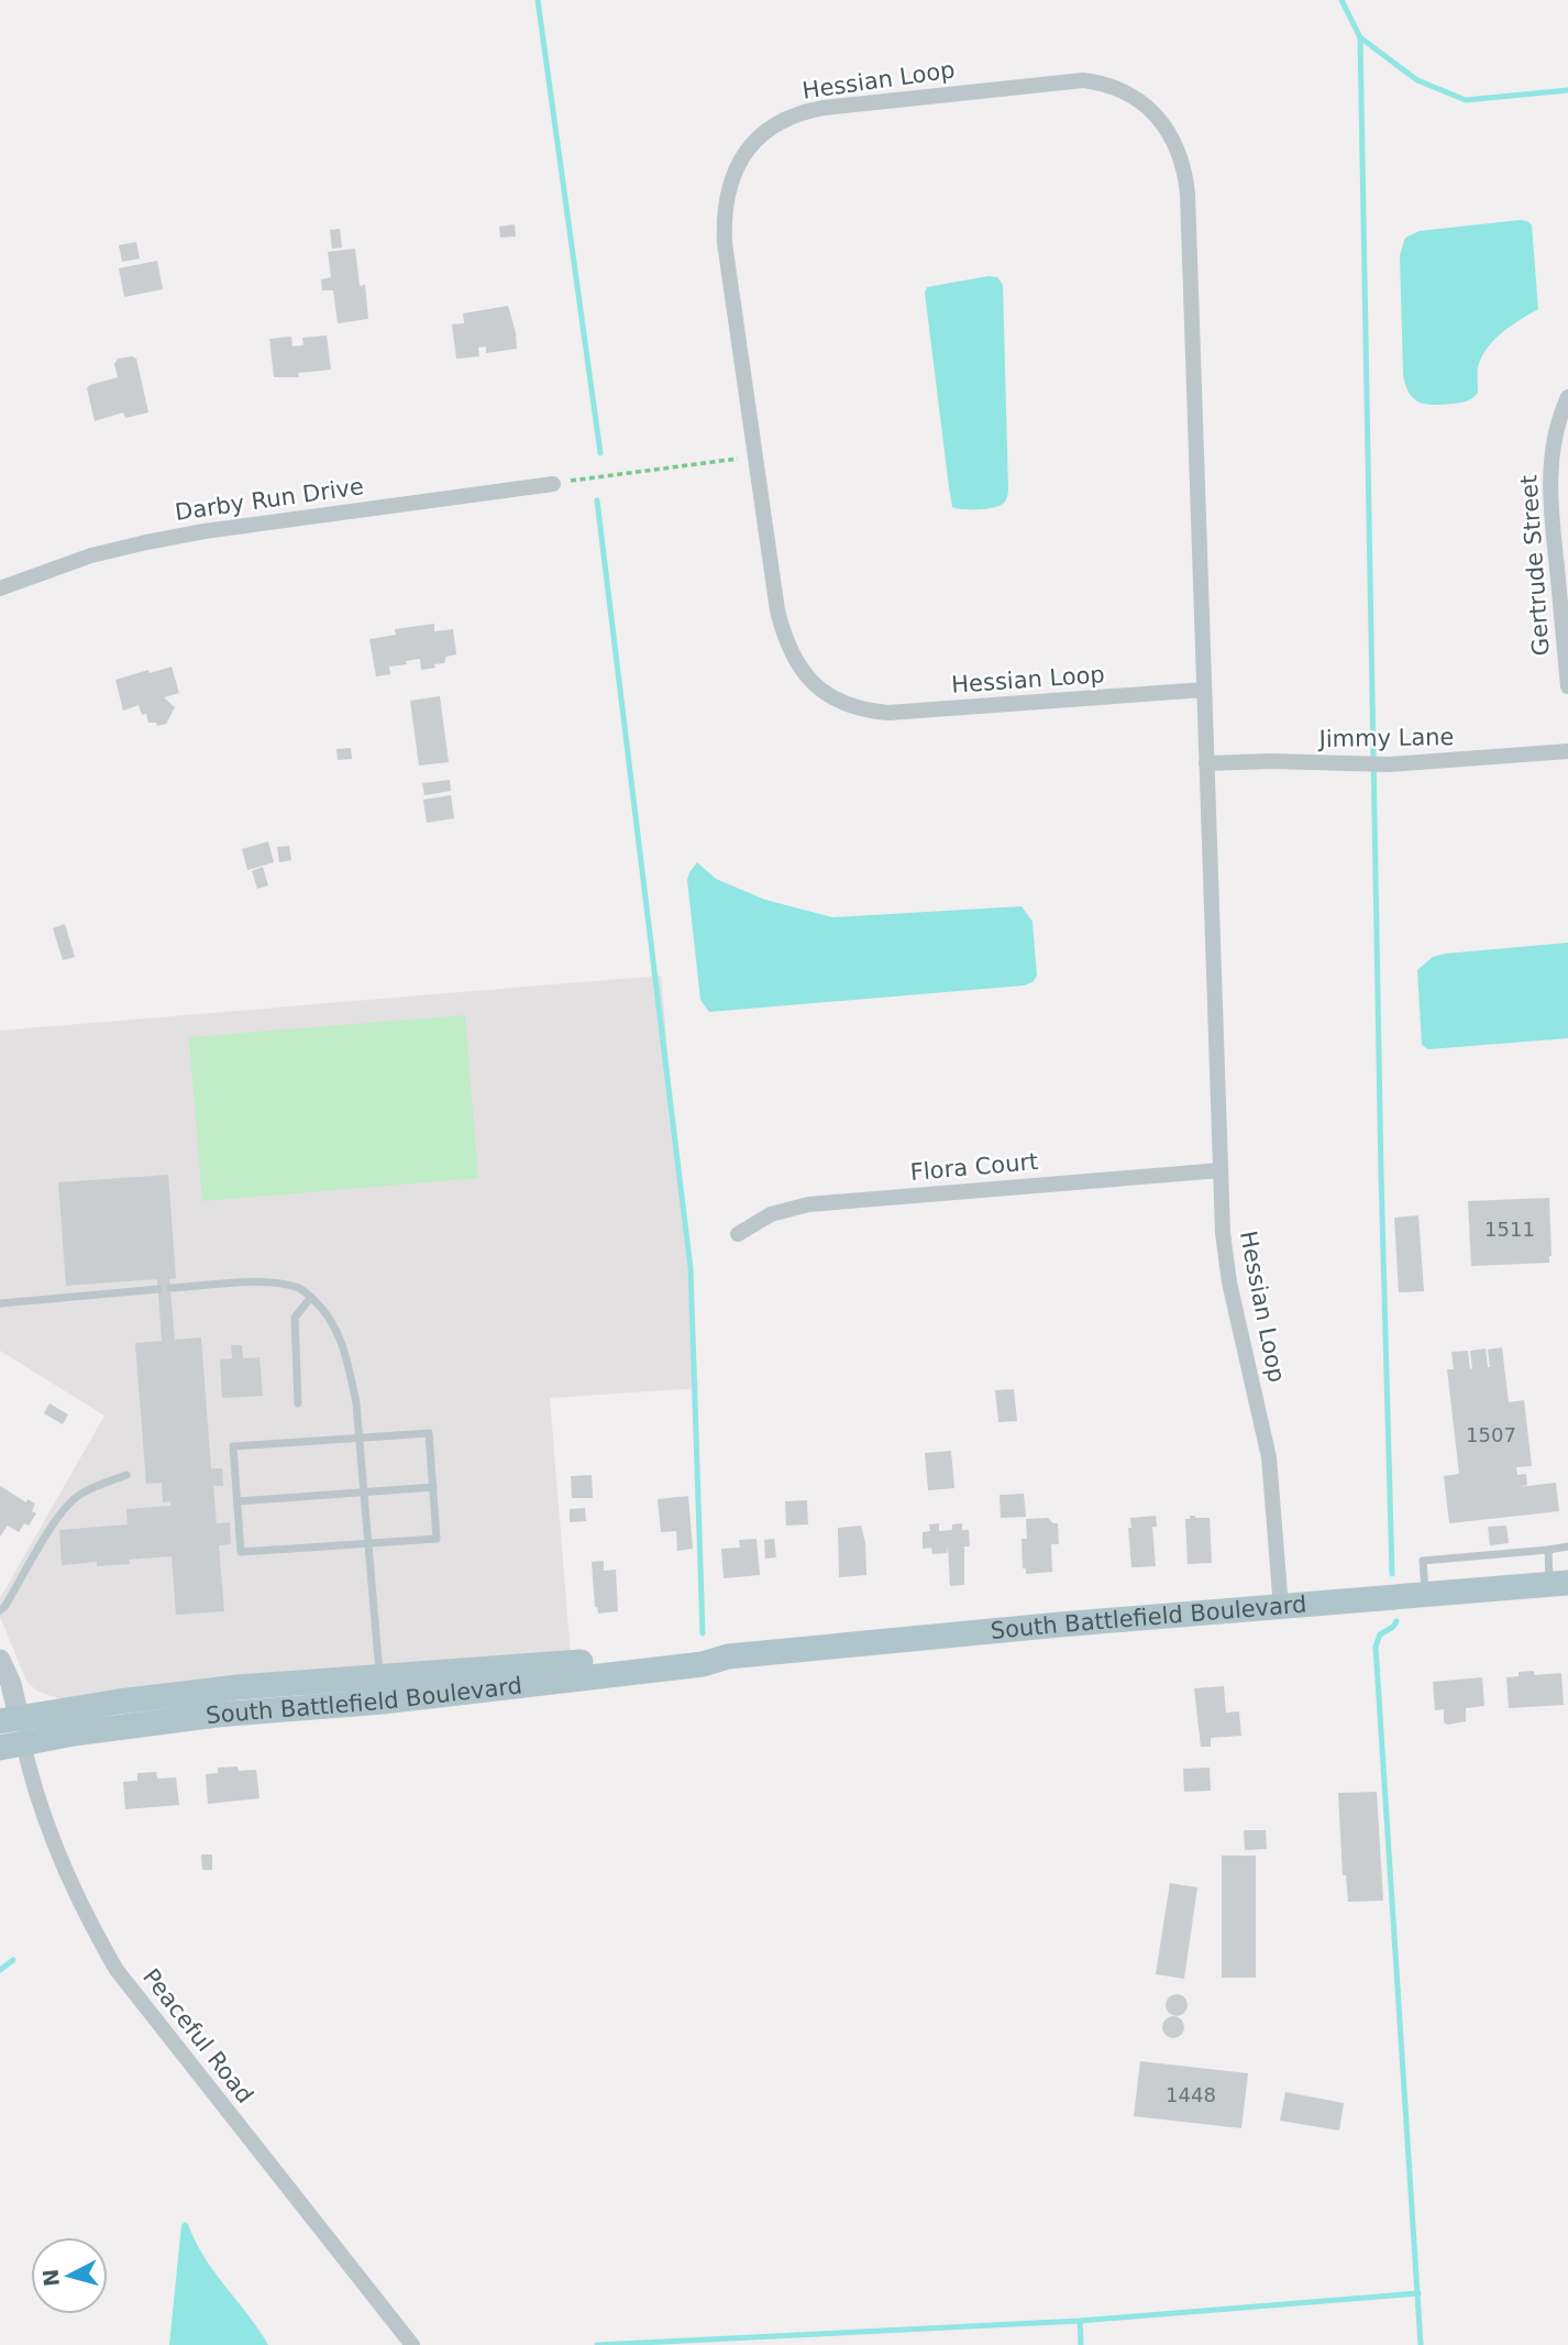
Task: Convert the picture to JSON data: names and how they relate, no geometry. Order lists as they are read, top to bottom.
{
  "streets": {
    "main road": ["South Battlefield Boulevard"],
    "street": [
      "Hessian Loop",
      "Darby Run Drive",
      "Gertrude Street",
      "Jimmy Lane",
      "Flora Court",
      "Peaceful Road"
    ]
  },
  "crossings": [
    ["Hessian Loop", "Jimmy Lane"],
    ["Hessian Loop", "Flora Court"],
    ["Hessian Loop", "South Battlefield Boulevard"],
    ["South Battlefield Boulevard", "Peaceful Road"]
  ],
  "house_numbers": ["1511", "1507", "1448"],
  "north": "left"
}
